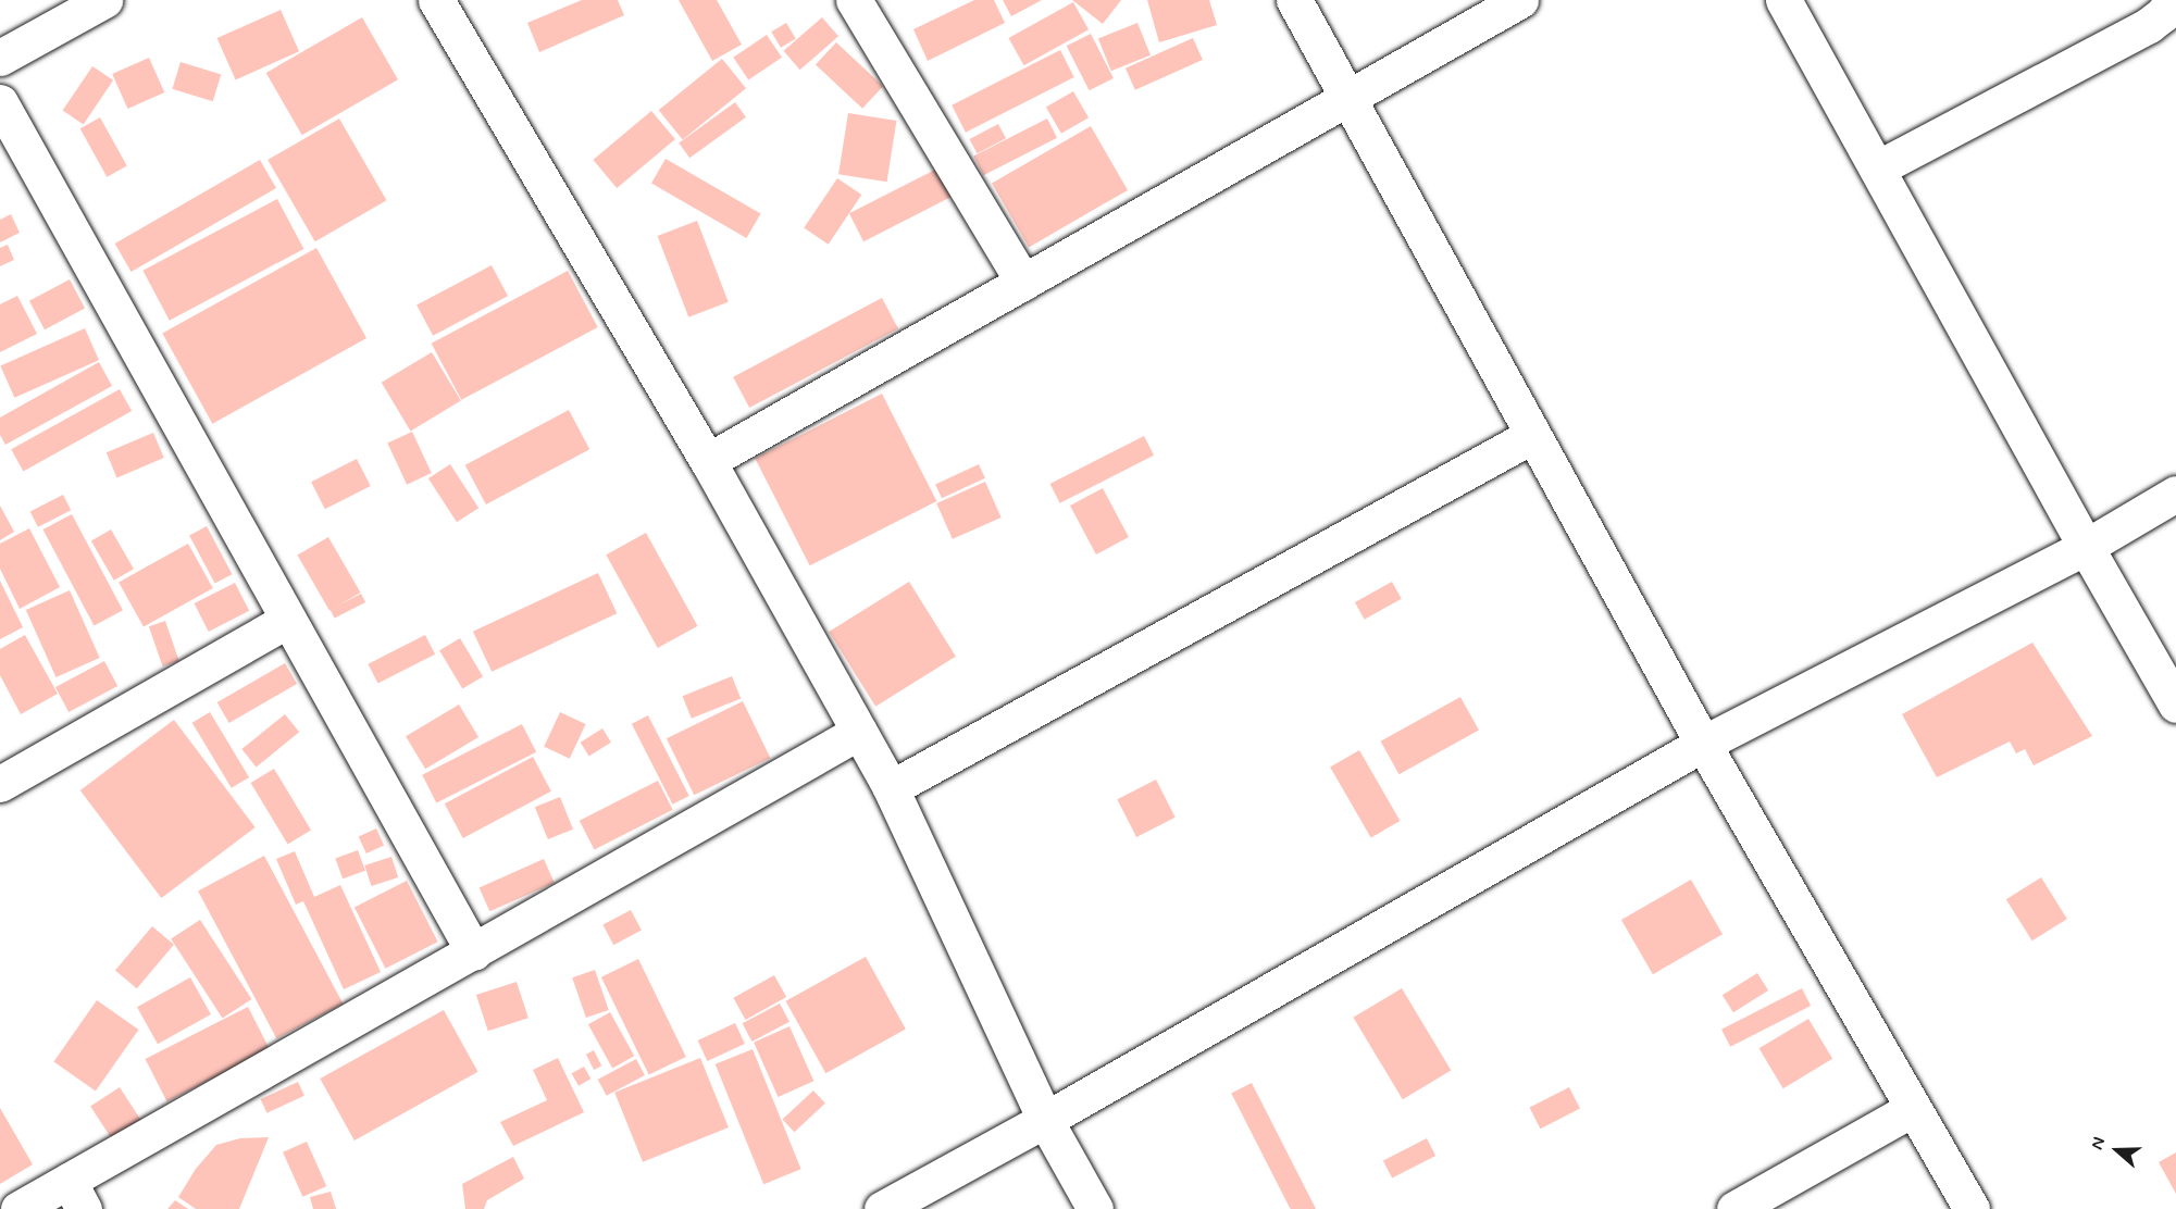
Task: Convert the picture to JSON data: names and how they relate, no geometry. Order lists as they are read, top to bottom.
{
  "north": "left"
}
